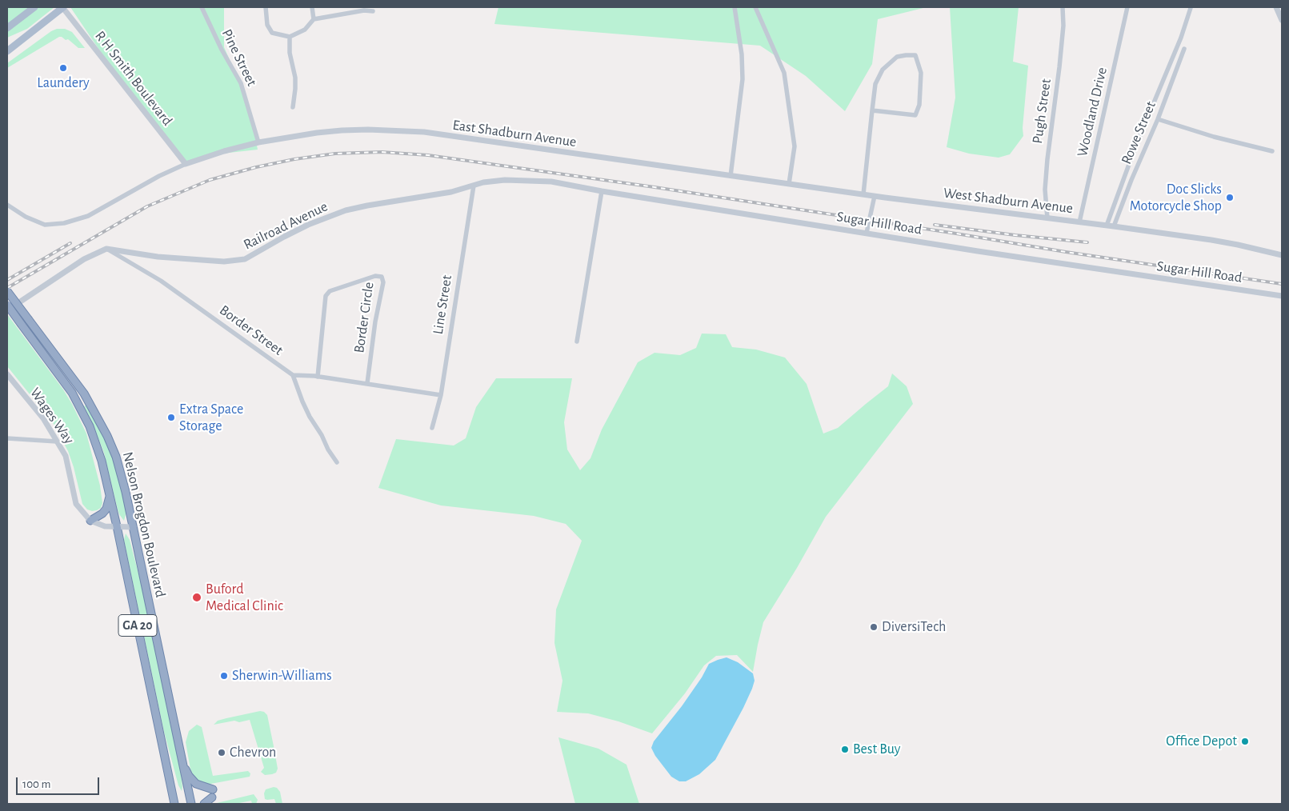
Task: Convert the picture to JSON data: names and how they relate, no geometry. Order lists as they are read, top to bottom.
{
  "streets": {
    "highway": ["Nelson Brogdon Boulevard", "GA 20"],
    "street": [
      "Pine Street",
      "R H Smith Boulevard",
      "Pugh Street",
      "Woodland Drive",
      "Rowe Street",
      "East Shadburn Avenue",
      "West Shadburn Avenue",
      "Sugar Hill Road",
      "Railroad Avenue",
      "Line Street",
      "Border Circle",
      "Border Street",
      "Wages Way"
    ]
  },
  "crossings": [
    ["Pine Street", "East Shadburn Avenue"],
    ["R H Smith Boulevard", "East Shadburn Avenue"],
    ["Pugh Street", "West Shadburn Avenue"],
    ["Woodland Drive", "West Shadburn Avenue"],
    ["Rowe Street", "West Shadburn Avenue"],
    ["East Shadburn Avenue", "West Shadburn Avenue"],
    ["Sugar Hill Road", "Railroad Avenue"],
    ["Sugar Hill Road", "Line Street"],
    ["Railroad Avenue", "Line Street"],
    ["Railroad Avenue", "Border Street"]
  ],
  "places": [
    "Laundery",
    "Doc Slicks Motorcycle Shop",
    "Extra Space Storage",
    "Buford Medical Clinic",
    "DiversiTech",
    "Sherwin-Williams",
    "Office Depot",
    "Best Buy",
    "Chevron"
  ],
  "scale_bar": "100 m"
}
